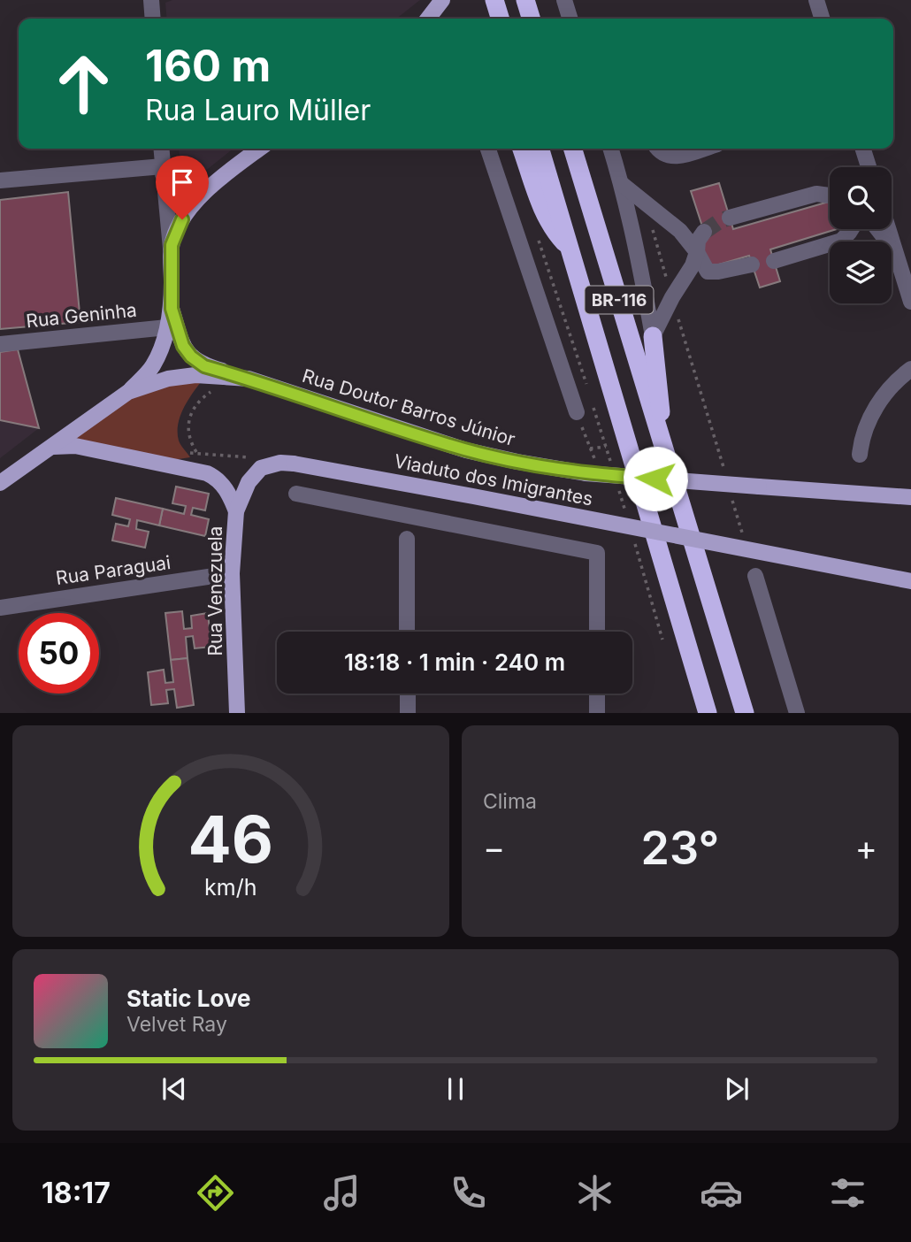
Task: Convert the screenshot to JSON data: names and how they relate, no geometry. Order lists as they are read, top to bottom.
{
  "streets": {
    "highway": ["BR-116"],
    "main road": ["Rua Doutor Barros Júnior", "Viaduto dos Imigrantes", "Rua Venezuela"],
    "street": ["Rua Geninha", "Rua Paraguai"]
  },
  "crossings": [
    ["Viaduto dos Imigrantes", "Rua Venezuela"],
    ["Rua Paraguai", "Rua Venezuela"]
  ],
  "page": {
    "turn": ["160 m", "Rua Lauro Müller"],
    "limit": "50",
    "trip": "18:18 · 1 min · 240 m",
    "tile": "Clima",
    "heat": ["−", "23°", "+"],
    "song": ["Static Love", "Velvet Ray"],
    "tabs": "18:17",
    "gauge": ["46", "km/h"]
  }
}
